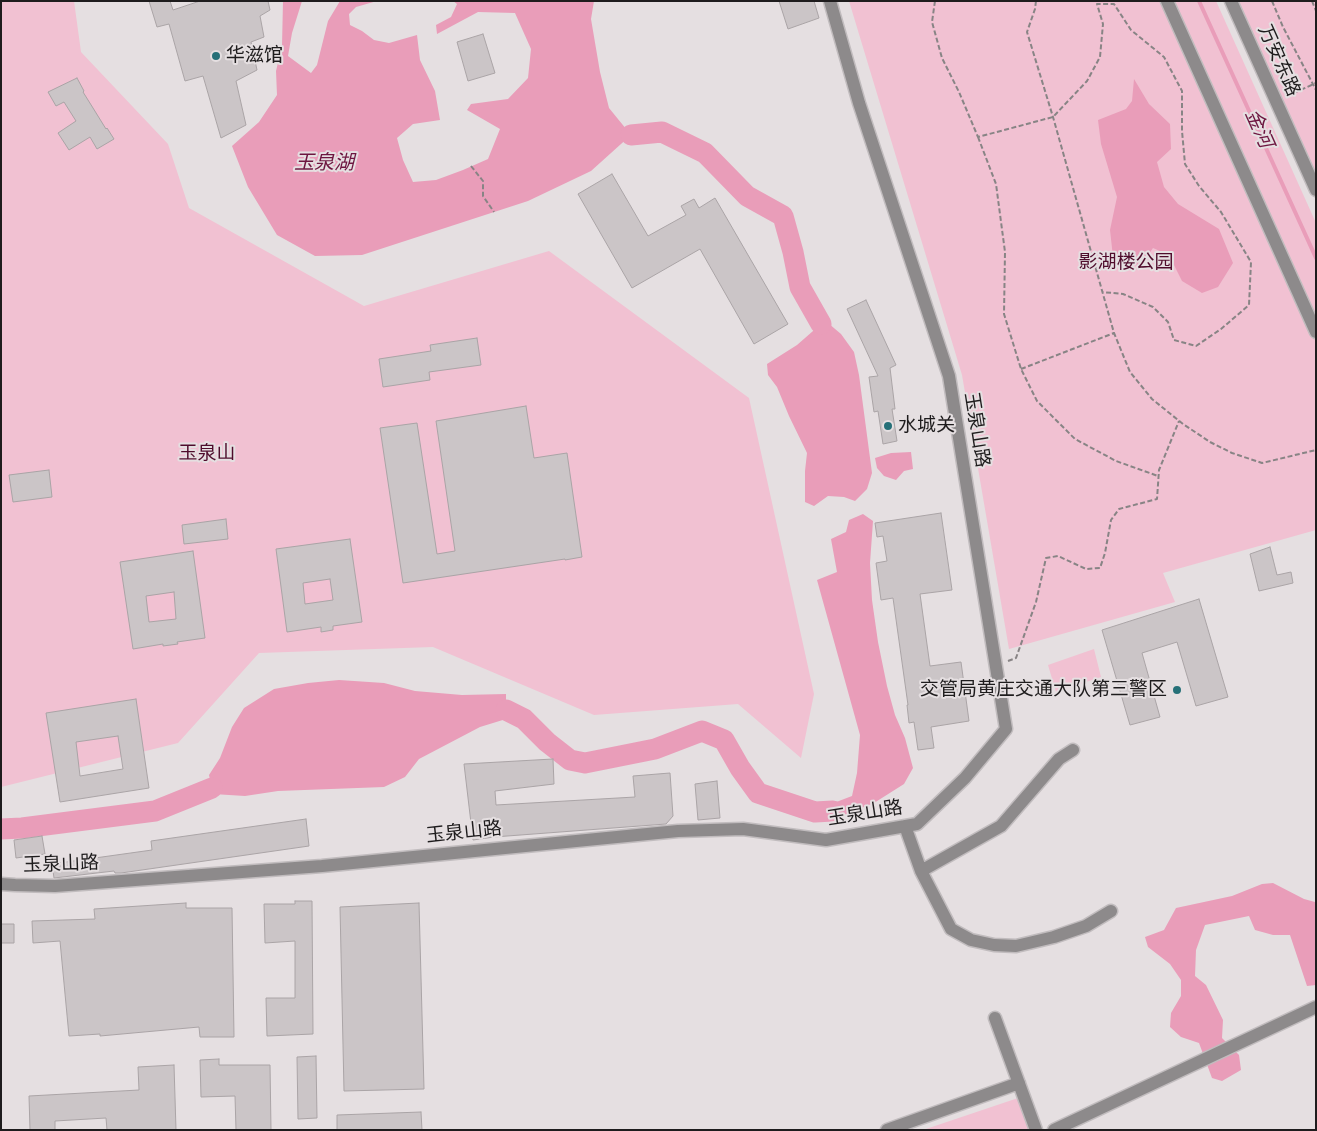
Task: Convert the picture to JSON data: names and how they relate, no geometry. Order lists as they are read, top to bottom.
{
  "streets": {
    "street": ["万安东路", "玉泉山路"]
  },
  "water": ["金河", "玉泉湖"],
  "parks": ["影湖楼公园", "玉泉山"],
  "places": ["华滋馆", "水城关", "交管局黄庄交通大队第三警区"]
}
